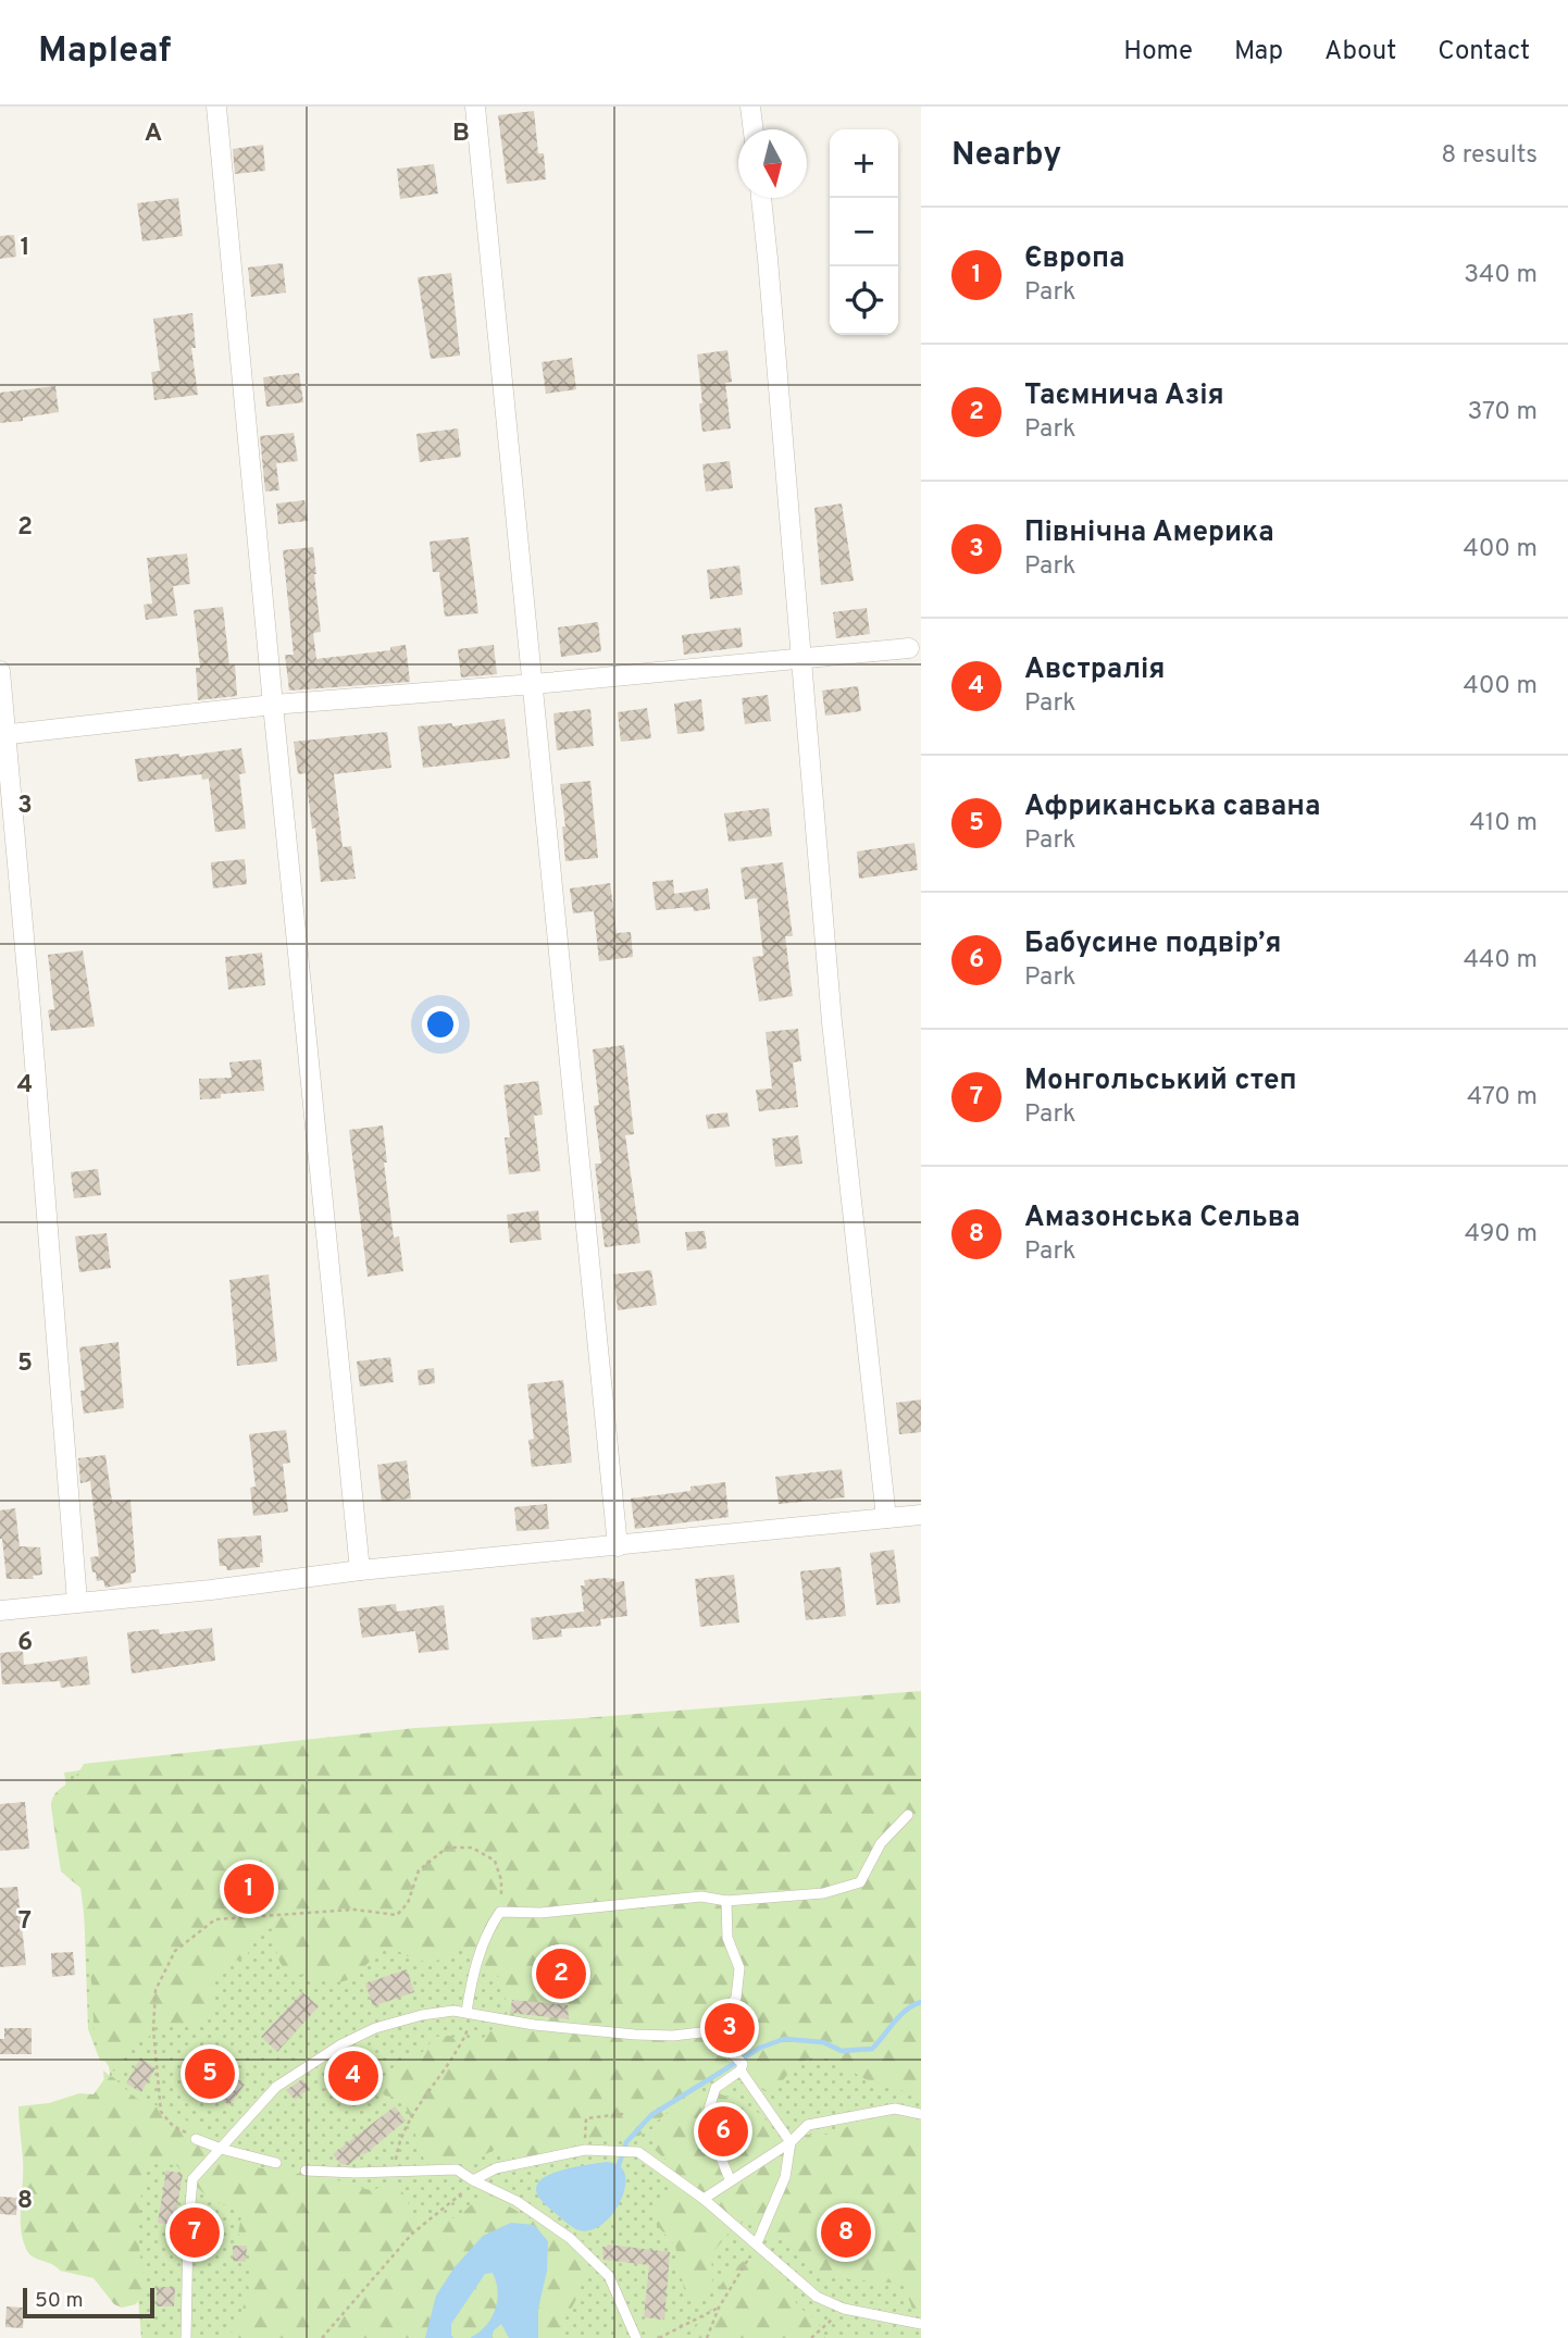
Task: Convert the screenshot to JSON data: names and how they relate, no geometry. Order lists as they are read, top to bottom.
{
  "scale_bar": "50 m",
  "north": "bottom",
  "page": {
    "header": "Mapleaf",
    "nav": [
      "Home",
      "Map",
      "About",
      "Contact"
    ],
    "heading": ["Nearby", "8 results"],
    "map_buttons": ["+", "−"],
    "list": [
      {
        "mark": "1",
        "name": "Європа",
        "note": "Park",
        "value": "340 m"
      },
      {
        "mark": "2",
        "name": "Таємнича Азія",
        "note": "Park",
        "value": "370 m"
      },
      {
        "mark": "3",
        "name": "Північна Америка",
        "note": "Park",
        "value": "400 m"
      },
      {
        "mark": "4",
        "name": "Австралія",
        "note": "Park",
        "value": "400 m"
      },
      {
        "mark": "5",
        "name": "Африканська савана",
        "note": "Park",
        "value": "410 m"
      },
      {
        "mark": "6",
        "name": "Бабусине подвір’я",
        "note": "Park",
        "value": "440 m"
      },
      {
        "mark": "7",
        "name": "Монгольський степ",
        "note": "Park",
        "value": "470 m"
      },
      {
        "mark": "8",
        "name": "Амазонська Сельва",
        "note": "Park",
        "value": "490 m"
      }
    ],
    "pins": [
      "1",
      "2",
      "3",
      "5",
      "4",
      "6",
      "7",
      "8"
    ],
    "scale": "50 m"
  },
  "grid": {
    "columns": ["A", "B"],
    "rows": [
      "1",
      "2",
      "3",
      "4",
      "5",
      "6",
      "7",
      "8"
    ]
  }
}
